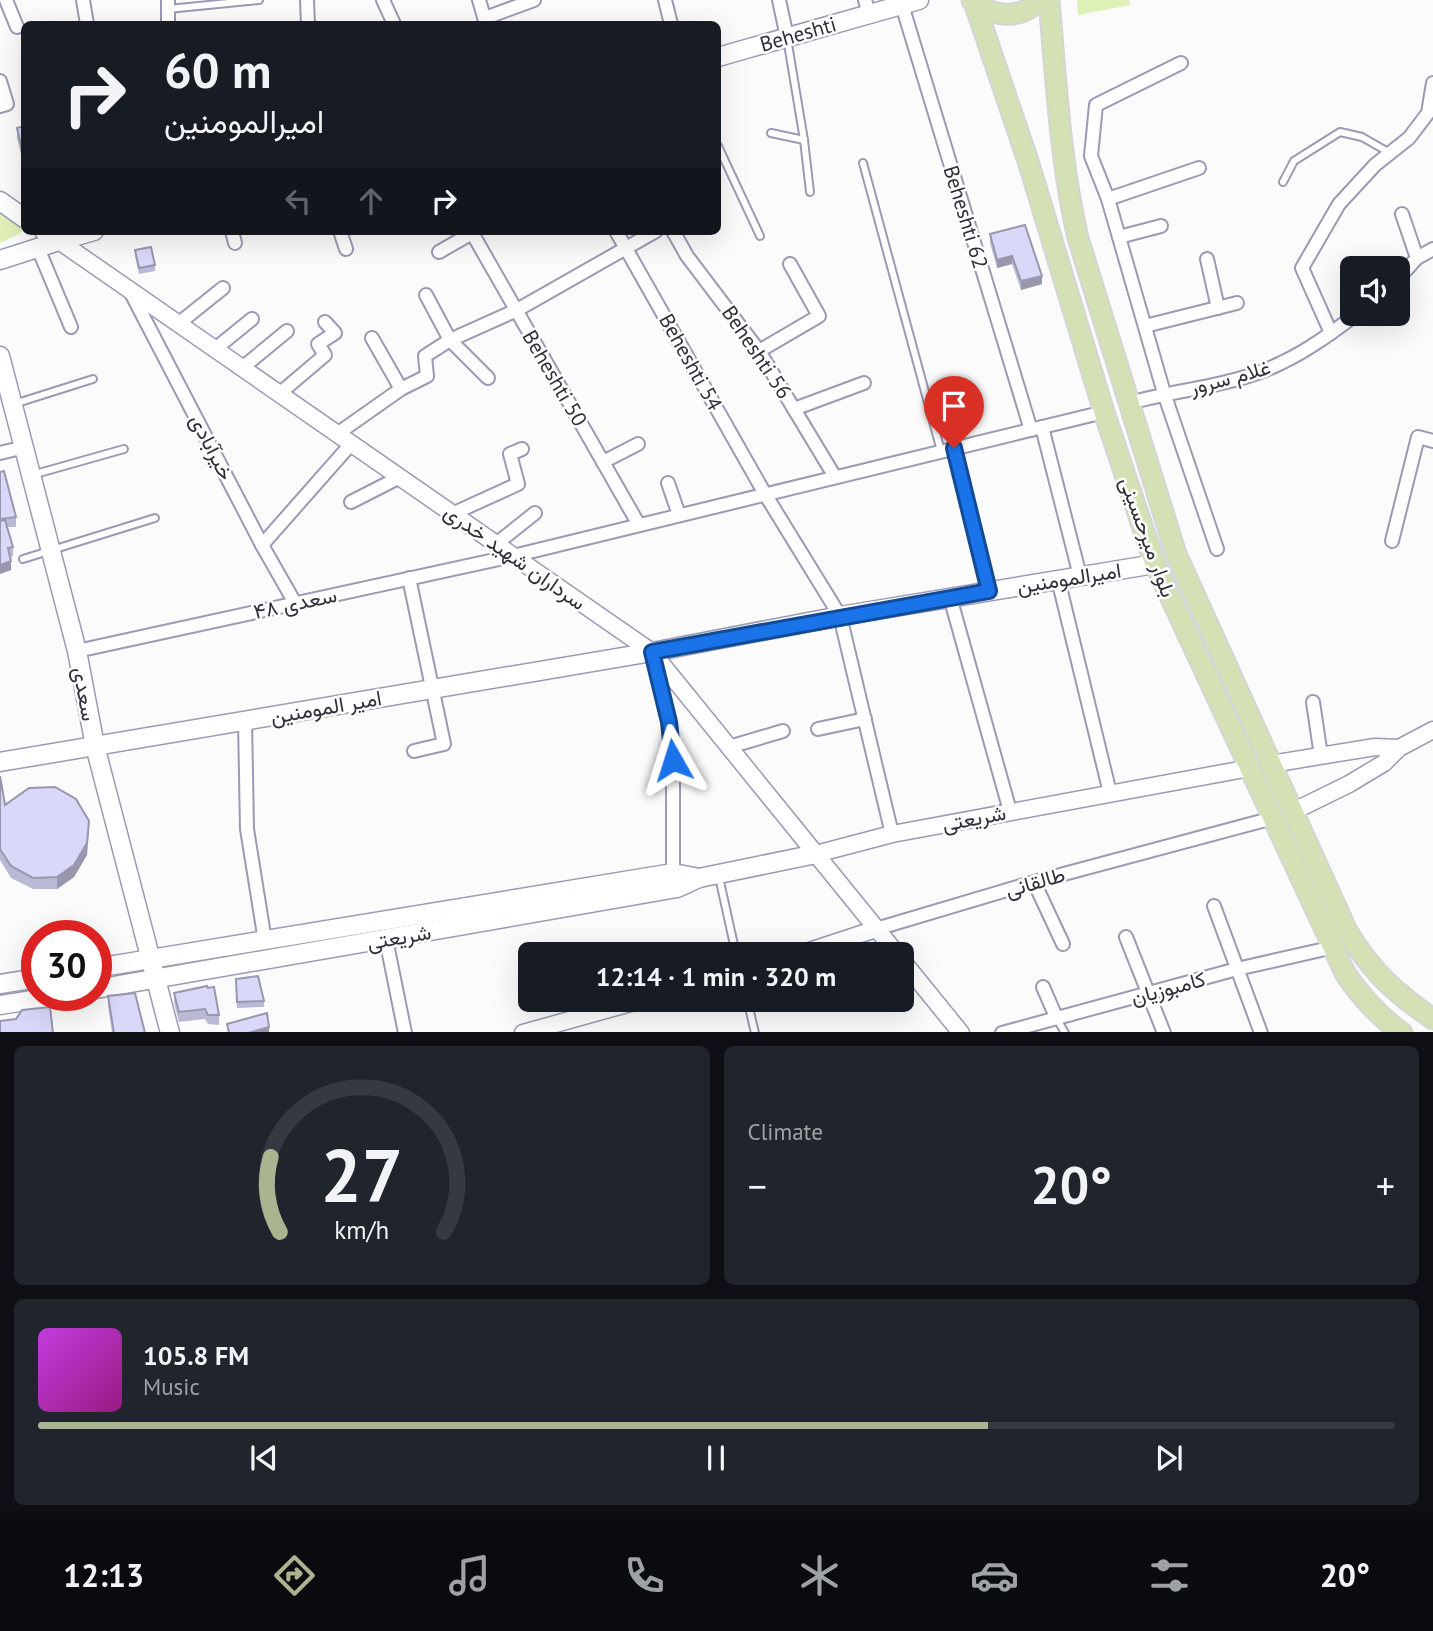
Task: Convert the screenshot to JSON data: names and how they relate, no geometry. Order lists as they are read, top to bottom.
{
  "streets": {
    "main road": [
      "Beheshti",
      "بلوار میرحسینی",
      "امیرالمومنین",
      "سعدی",
      "امیر المومنین",
      "شریعتی"
    ],
    "street": [
      "Beheshti 62",
      "Beheshti 56",
      "Beheshti 54",
      "غلام سرور",
      "Beheshti 50",
      "خیرآبادی",
      "سرداران شهید خدری",
      "سعدی ۴۸",
      "طالقانی",
      "کامبوزیان"
    ]
  },
  "crossings": [
    ["Beheshti", "Beheshti 62"],
    ["Beheshti 62", "امیرالمومنین"],
    ["Beheshti 62", "سعدی ۴۸"],
    ["Beheshti 56", "سعدی ۴۸"],
    ["Beheshti 54", "امیرالمومنین"],
    ["Beheshti 54", "سعدی ۴۸"],
    ["Beheshti 54", "شریعتی"],
    ["غلام سرور", "بلوار میرحسینی"],
    ["Beheshti 50", "سعدی ۴۸"],
    ["خیرآبادی", "سرداران شهید خدری"],
    ["خیرآبادی", "سعدی ۴۸"],
    ["بلوار میرحسینی", "امیرالمومنین"],
    ["بلوار میرحسینی", "سعدی ۴۸"],
    ["بلوار میرحسینی", "شریعتی"],
    ["بلوار میرحسینی", "طالقانی"],
    ["بلوار میرحسینی", "کامبوزیان"],
    ["سرداران شهید خدری", "امیرالمومنین"],
    ["سرداران شهید خدری", "سعدی ۴۸"],
    ["سرداران شهید خدری", "امیر المومنین"],
    ["سرداران شهید خدری", "شریعتی"],
    ["سرداران شهید خدری", "طالقانی"],
    ["امیرالمومنین", "امیر المومنین"],
    ["سعدی ۴۸", "سعدی"],
    ["سعدی", "امیر المومنین"],
    ["سعدی", "شریعتی"]
  ],
  "page": {
    "turn": ["60 m", "امیرالمومنین"],
    "limit": "30",
    "trip": "12:14 · 1 min · 320 m",
    "tile": "Climate",
    "heat": ["−", "20°", "+"],
    "song": ["105.8 FM", "Music"],
    "tabs": ["12:13", "20°"],
    "gauge": ["27", "km/h"]
  }
}
